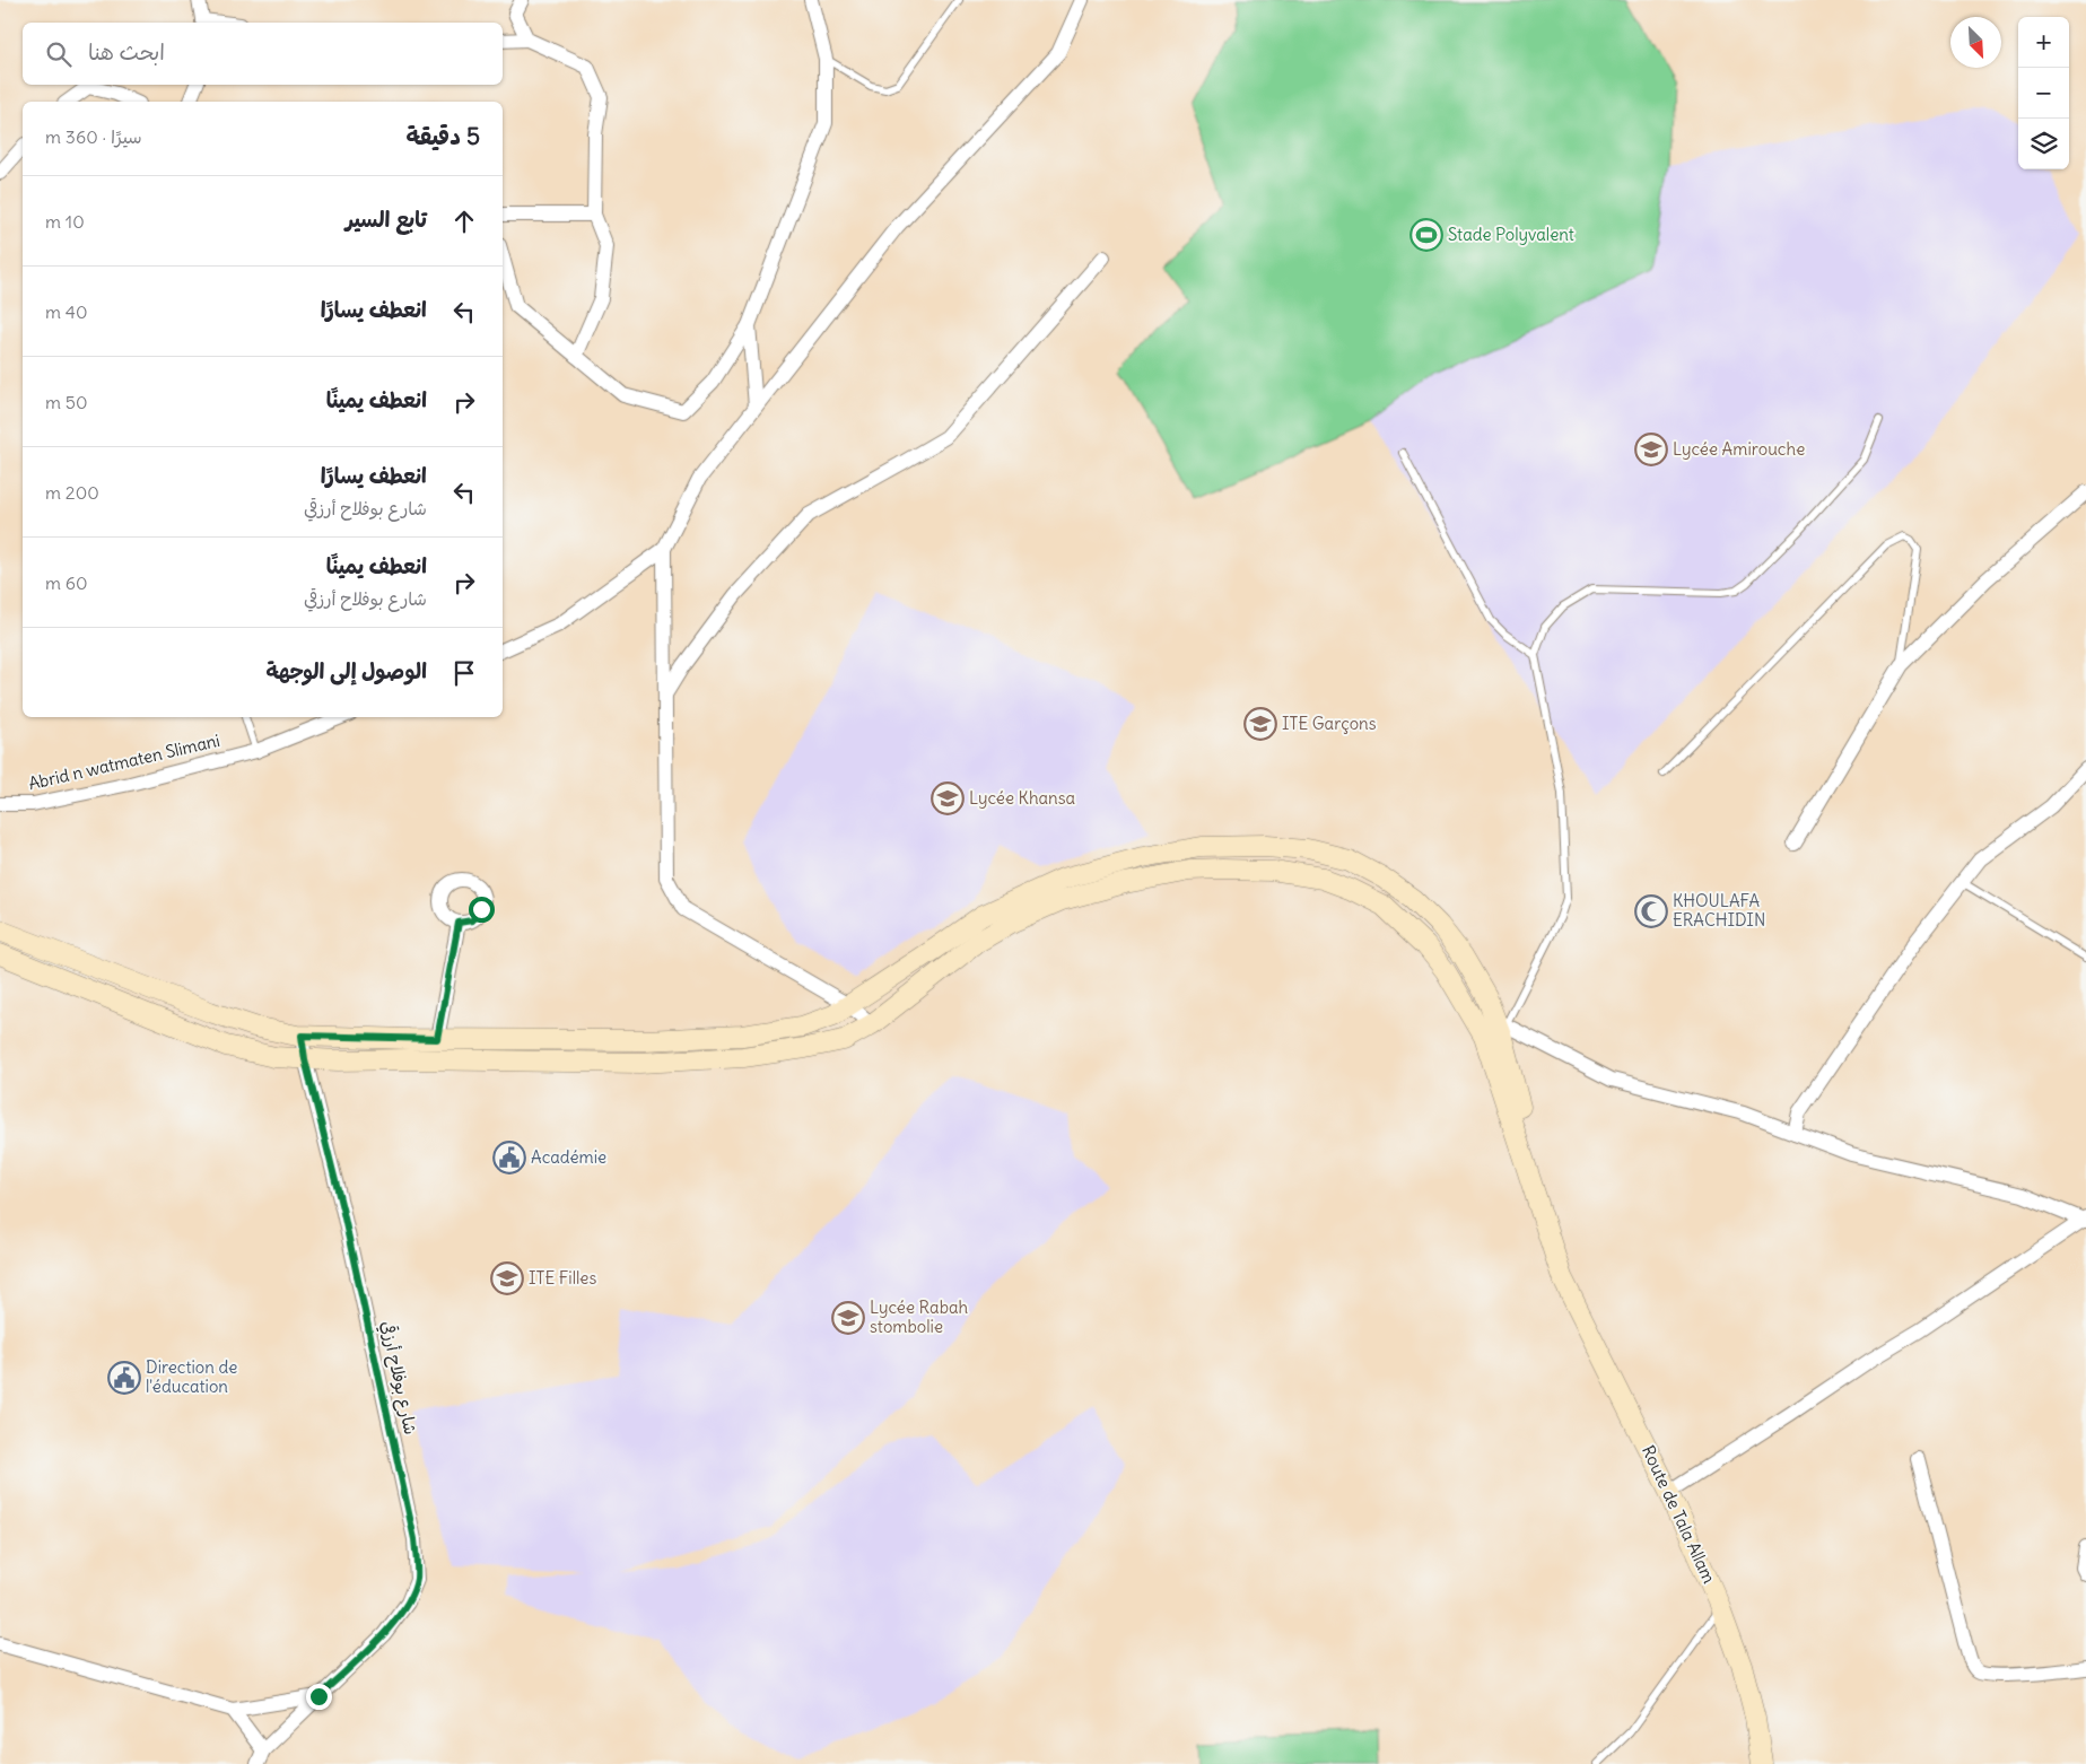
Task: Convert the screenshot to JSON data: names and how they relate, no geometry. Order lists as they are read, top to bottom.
{
  "streets": {
    "main road": ["Route de Tala Allam"],
    "street": ["Abrid n watmaten Slimani", "شارع بوفلاح أرزقي"]
  },
  "places": {
    "sports": ["Stade Polyvalent"],
    "school or university": [
      "Lycée Amirouche",
      "ITE Garçons",
      "Lycée Khansa",
      "ITE Filles",
      "Lycée Rabah stombolie"
    ],
    "mosque": ["KHOULAFA ERACHIDIN"],
    "public building": ["Académie", "Direction de l'éducation"]
  },
  "north": "bottom right",
  "page": {
    "map_buttons": ["+", "−"],
    "search": "ابحث هنا",
    "heading": ["5 دقيقة", "سيرًا · 360 m"],
    "list": [
      ["تابع السير", "10 m"],
      ["انعطف يسارًا", "40 m"],
      ["انعطف يمينًا", "50 m"],
      ["انعطف يسارًا", "شارع بوفلاح أرزقي", "200 m"],
      ["انعطف يمينًا", "شارع بوفلاح أرزقي", "60 m"],
      "الوصول إلى الوجهة"
    ]
  }
}
